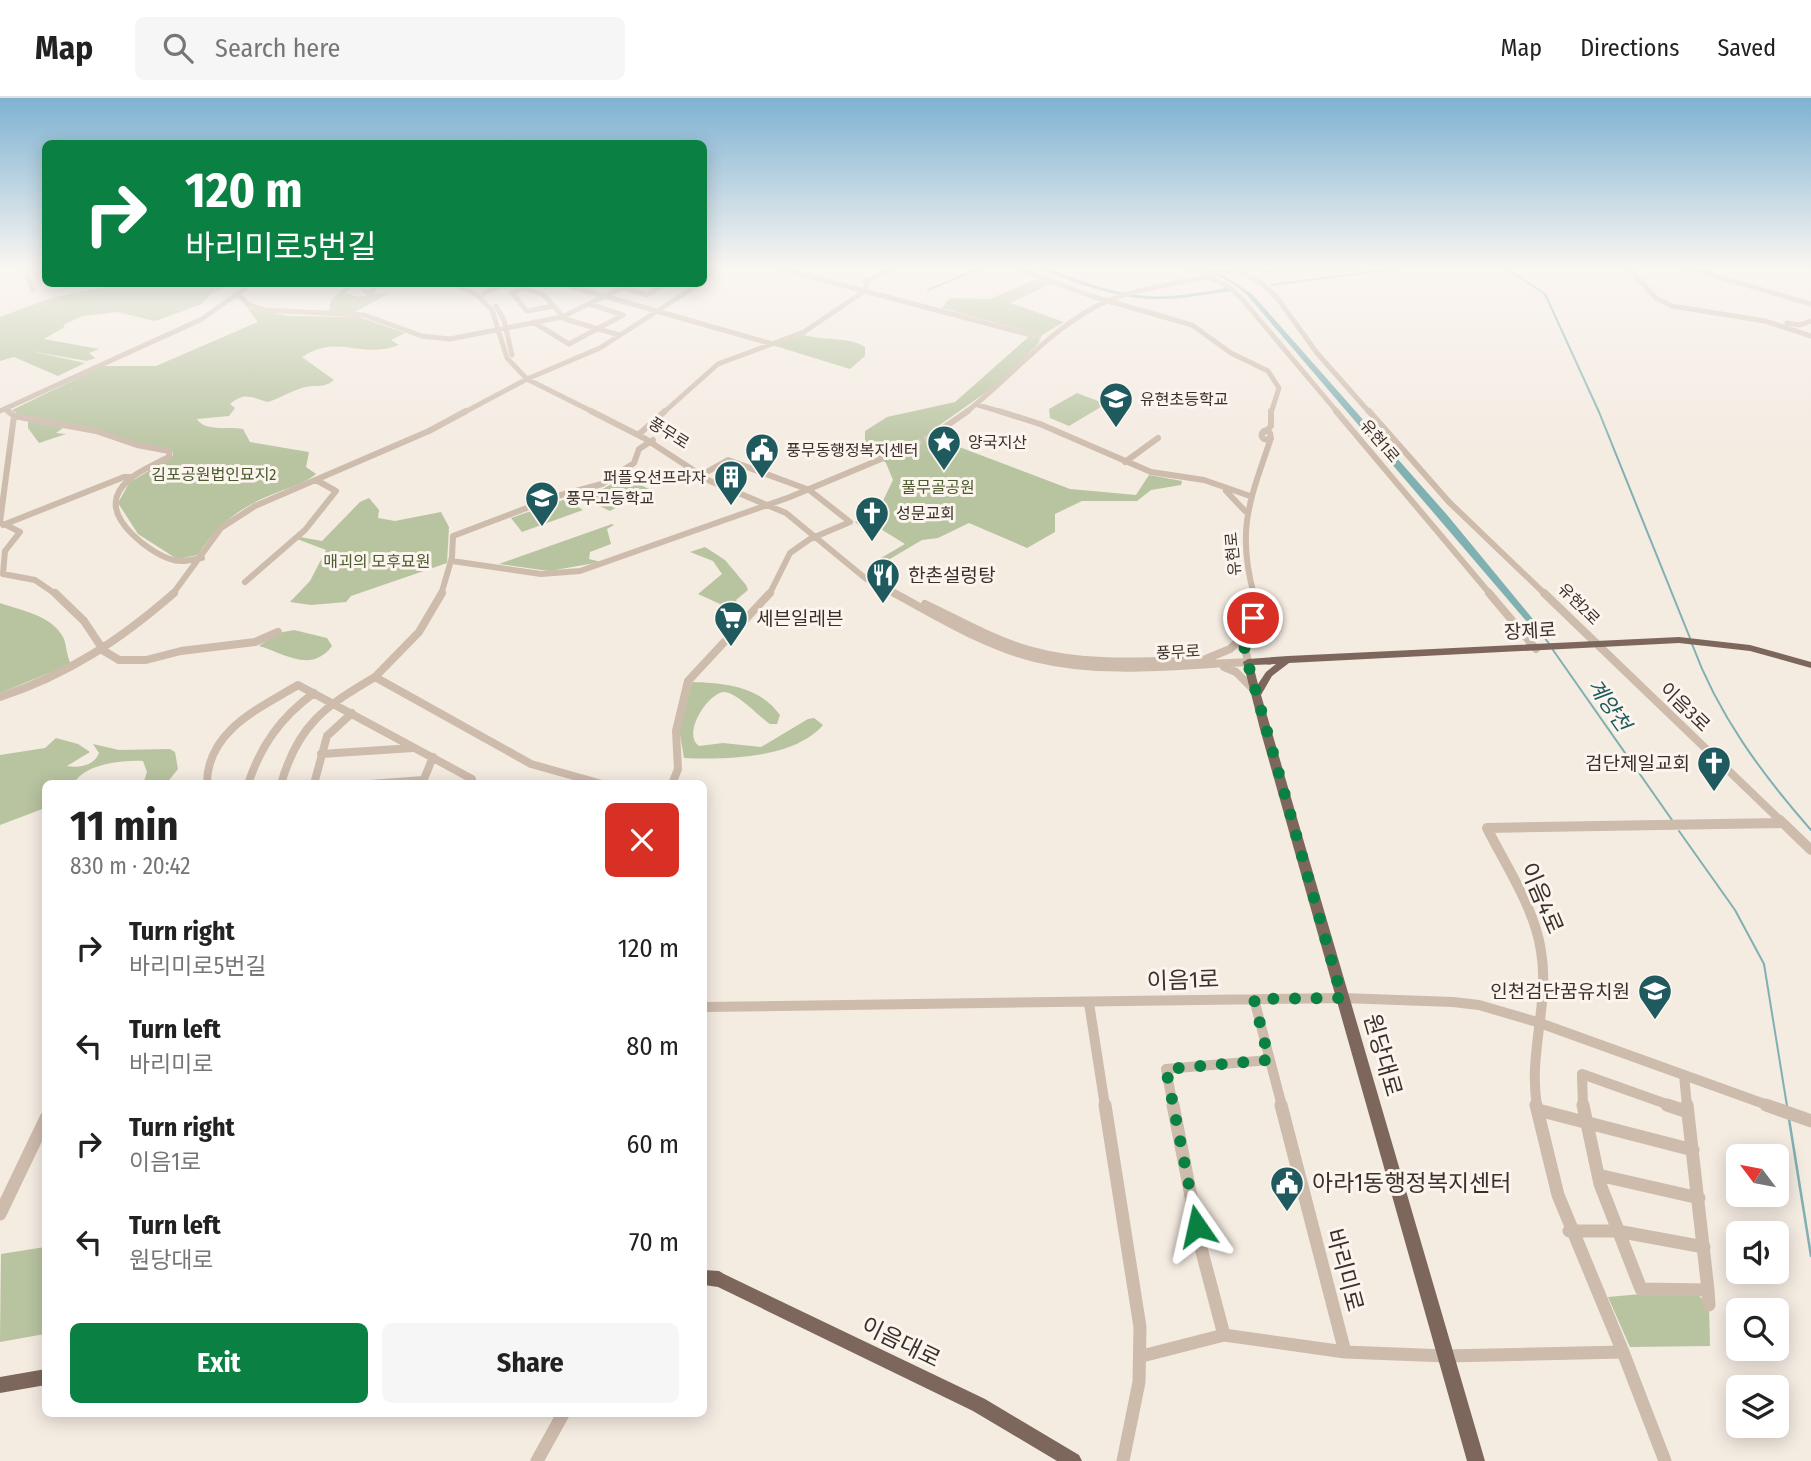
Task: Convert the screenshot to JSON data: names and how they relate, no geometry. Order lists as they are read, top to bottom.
{
  "streets": {
    "main road": ["장제로", "원당대로", "이음대로"],
    "street": [
      "풍무로",
      "유현1로",
      "유현로",
      "유현2로",
      "이음3로",
      "이음4로",
      "이음1로",
      "바리미로"
    ]
  },
  "crossings": [
    ["풍무로", "유현로"],
    ["풍무로", "장제로"],
    ["풍무로", "원당대로"],
    ["유현1로", "장제로"],
    ["유현로", "장제로"],
    ["유현로", "원당대로"],
    ["유현2로", "장제로"],
    ["유현2로", "이음3로"],
    ["장제로", "이음3로"],
    ["장제로", "원당대로"],
    ["이음3로", "이음4로"],
    ["이음4로", "이음1로"],
    ["이음1로", "원당대로"],
    ["이음1로", "바리미로"]
  ],
  "water": ["계양천"],
  "parks": ["김포공원법인묘지2", "풀무골공원", "매괴의 모후묘원"],
  "places": {
    "school or university": ["유현초등학교", "풍무고등학교", "인천검단꿈유치원"],
    "place": ["양국지산"],
    "public building": ["풍무동행정복지센터", "아라1동행정복지센터"],
    "building": ["퍼플오션프라자"],
    "church": ["성문교회", "검단제일교회"],
    "restaurant": ["한촌설렁탕"],
    "supermarket": ["세븐일레븐"]
  },
  "north": "top left",
  "page": {
    "header": "Map",
    "search": "Search here",
    "nav": ["Map", "Directions", "Saved"],
    "turn": ["120 m", "바리미로5번길"],
    "heading": ["11 min", "830 m · 20:42"],
    "list": [
      {
        "name": "Turn right",
        "note": "바리미로5번길",
        "value": "120 m"
      },
      {
        "name": "Turn left",
        "note": "바리미로",
        "value": "80 m"
      },
      {
        "name": "Turn right",
        "note": "이음1로",
        "value": "60 m"
      },
      {
        "name": "Turn left",
        "note": "원당대로",
        "value": "70 m"
      }
    ],
    "buttons": ["Exit", "Share"]
  }
}
